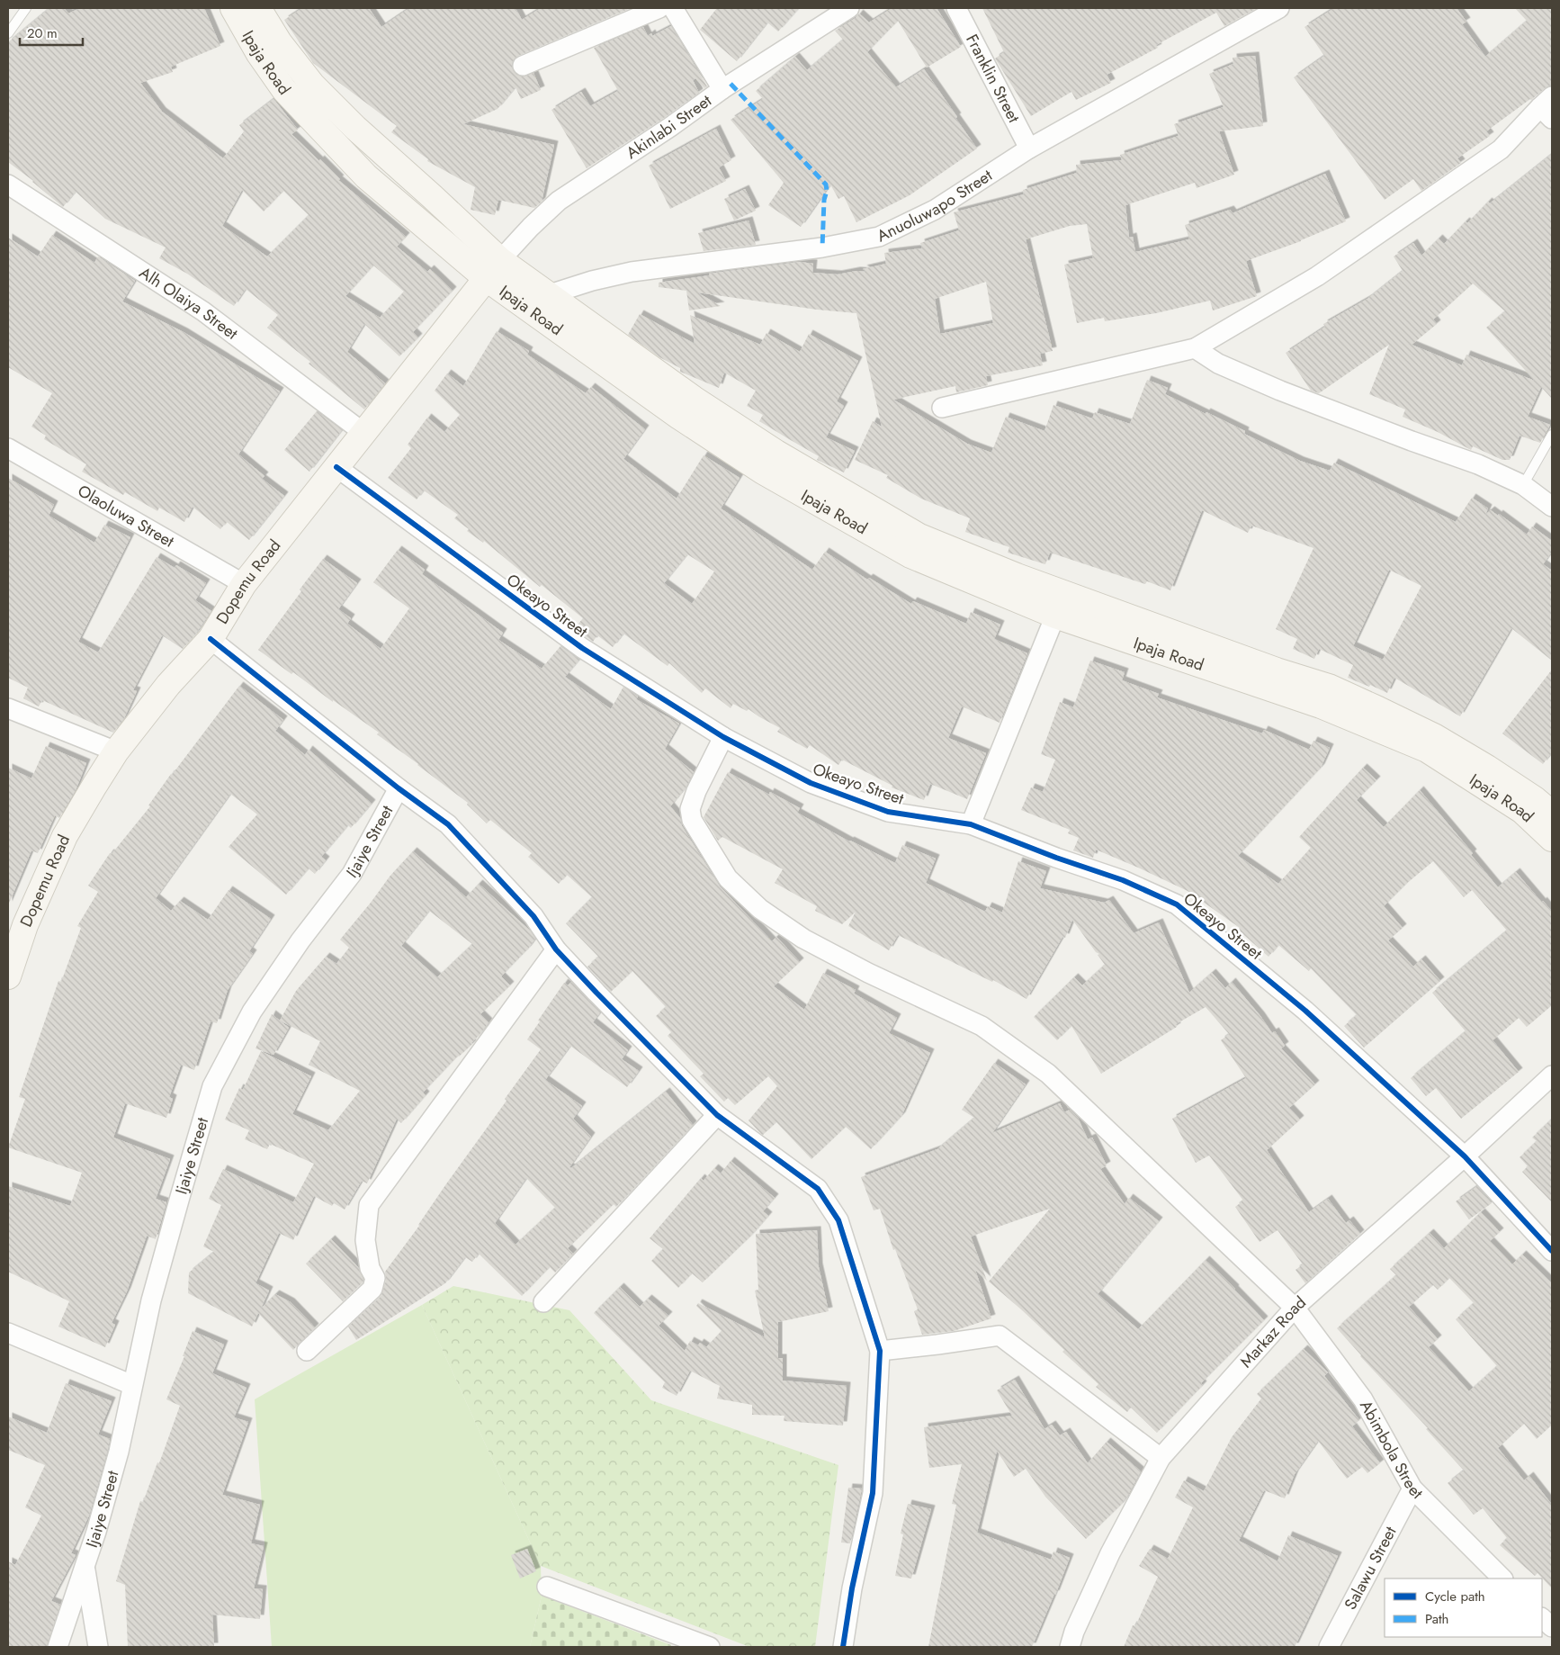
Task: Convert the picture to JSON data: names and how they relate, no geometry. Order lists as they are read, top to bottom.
{
  "streets": {
    "main road": ["Ipaja Road", "Dopemu Road"],
    "street": [
      "Franklin Street",
      "Akinlabi Street",
      "Anuoluwapo Street",
      "Alh Olaiya Street",
      "Olaoluwa Street",
      "Okeayo Street",
      "Ijaiye Street",
      "Markaz Road",
      "Abimbola Street",
      "Salawu Street"
    ]
  },
  "crossings": [
    ["Ipaja Road", "Akinlabi Street"],
    ["Ipaja Road", "Anuoluwapo Street"],
    ["Ipaja Road", "Dopemu Road"],
    ["Franklin Street", "Anuoluwapo Street"],
    ["Akinlabi Street", "Dopemu Road"],
    ["Alh Olaiya Street", "Dopemu Road"],
    ["Olaoluwa Street", "Dopemu Road"],
    ["Dopemu Road", "Okeayo Street"],
    ["Okeayo Street", "Markaz Road"],
    ["Okeayo Street", "Abimbola Street"],
    ["Markaz Road", "Abimbola Street"],
    ["Abimbola Street", "Salawu Street"]
  ],
  "legend": ["Cycle path", "Path"],
  "scale_bar": "20 m"
}
